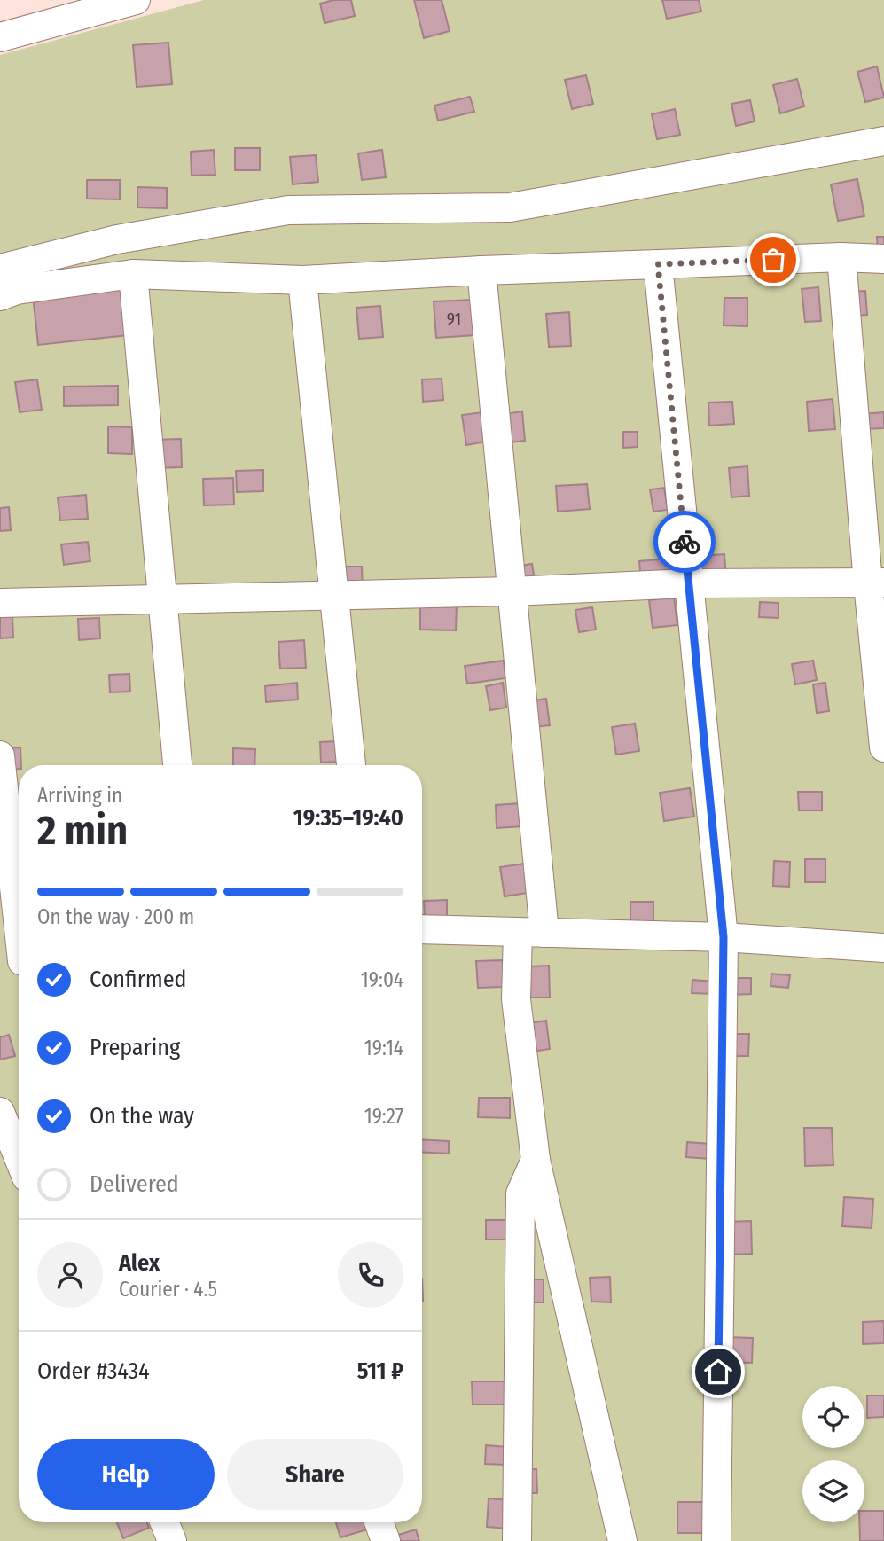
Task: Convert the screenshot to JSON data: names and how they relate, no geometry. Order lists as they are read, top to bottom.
{
  "house_numbers": ["91"],
  "page": {
    "heading": ["2 min", "Arriving in", "19:35–19:40"],
    "panel": [
      "Alex",
      "Courier · 4.5",
      "Order #3434",
      "511 ₽"
    ],
    "bar": "On the way · 200 m",
    "list": [
      ["Confirmed", "19:04"],
      ["Preparing", "19:14"],
      ["On the way", "19:27"],
      "Delivered"
    ],
    "buttons": ["Help", "Share"]
  }
}
